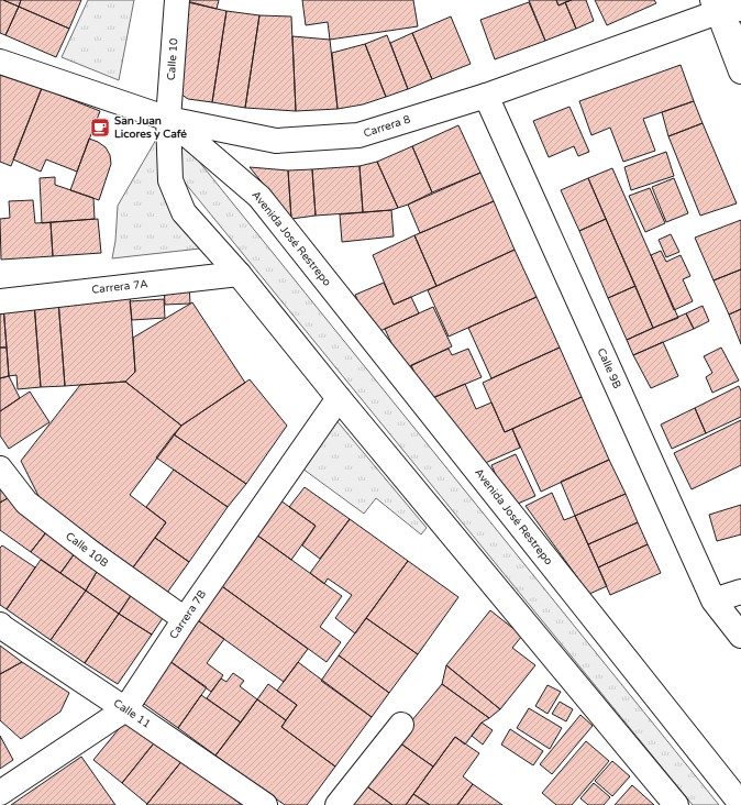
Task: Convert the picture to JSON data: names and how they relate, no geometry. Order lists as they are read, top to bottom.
{
  "streets": {
    "street": [
      "Calle 10",
      "Carrera 8",
      "Avenida José Restrepo",
      "Carrera 7A",
      "Calle 9B",
      "Calle 10B",
      "Carrera 7B",
      "Calle 11"
    ]
  },
  "crossings": [
    ["Calle 10", "Carrera 8"],
    ["Calle 10", "Avenida José Restrepo"],
    ["Carrera 8", "Avenida José Restrepo"],
    ["Carrera 8", "Calle 9B"],
    ["Calle 10B", "Carrera 7B"],
    ["Carrera 7B", "Calle 11"]
  ],
  "places": {
    "cafe": ["San Juan Licores y Café"]
  }
}
